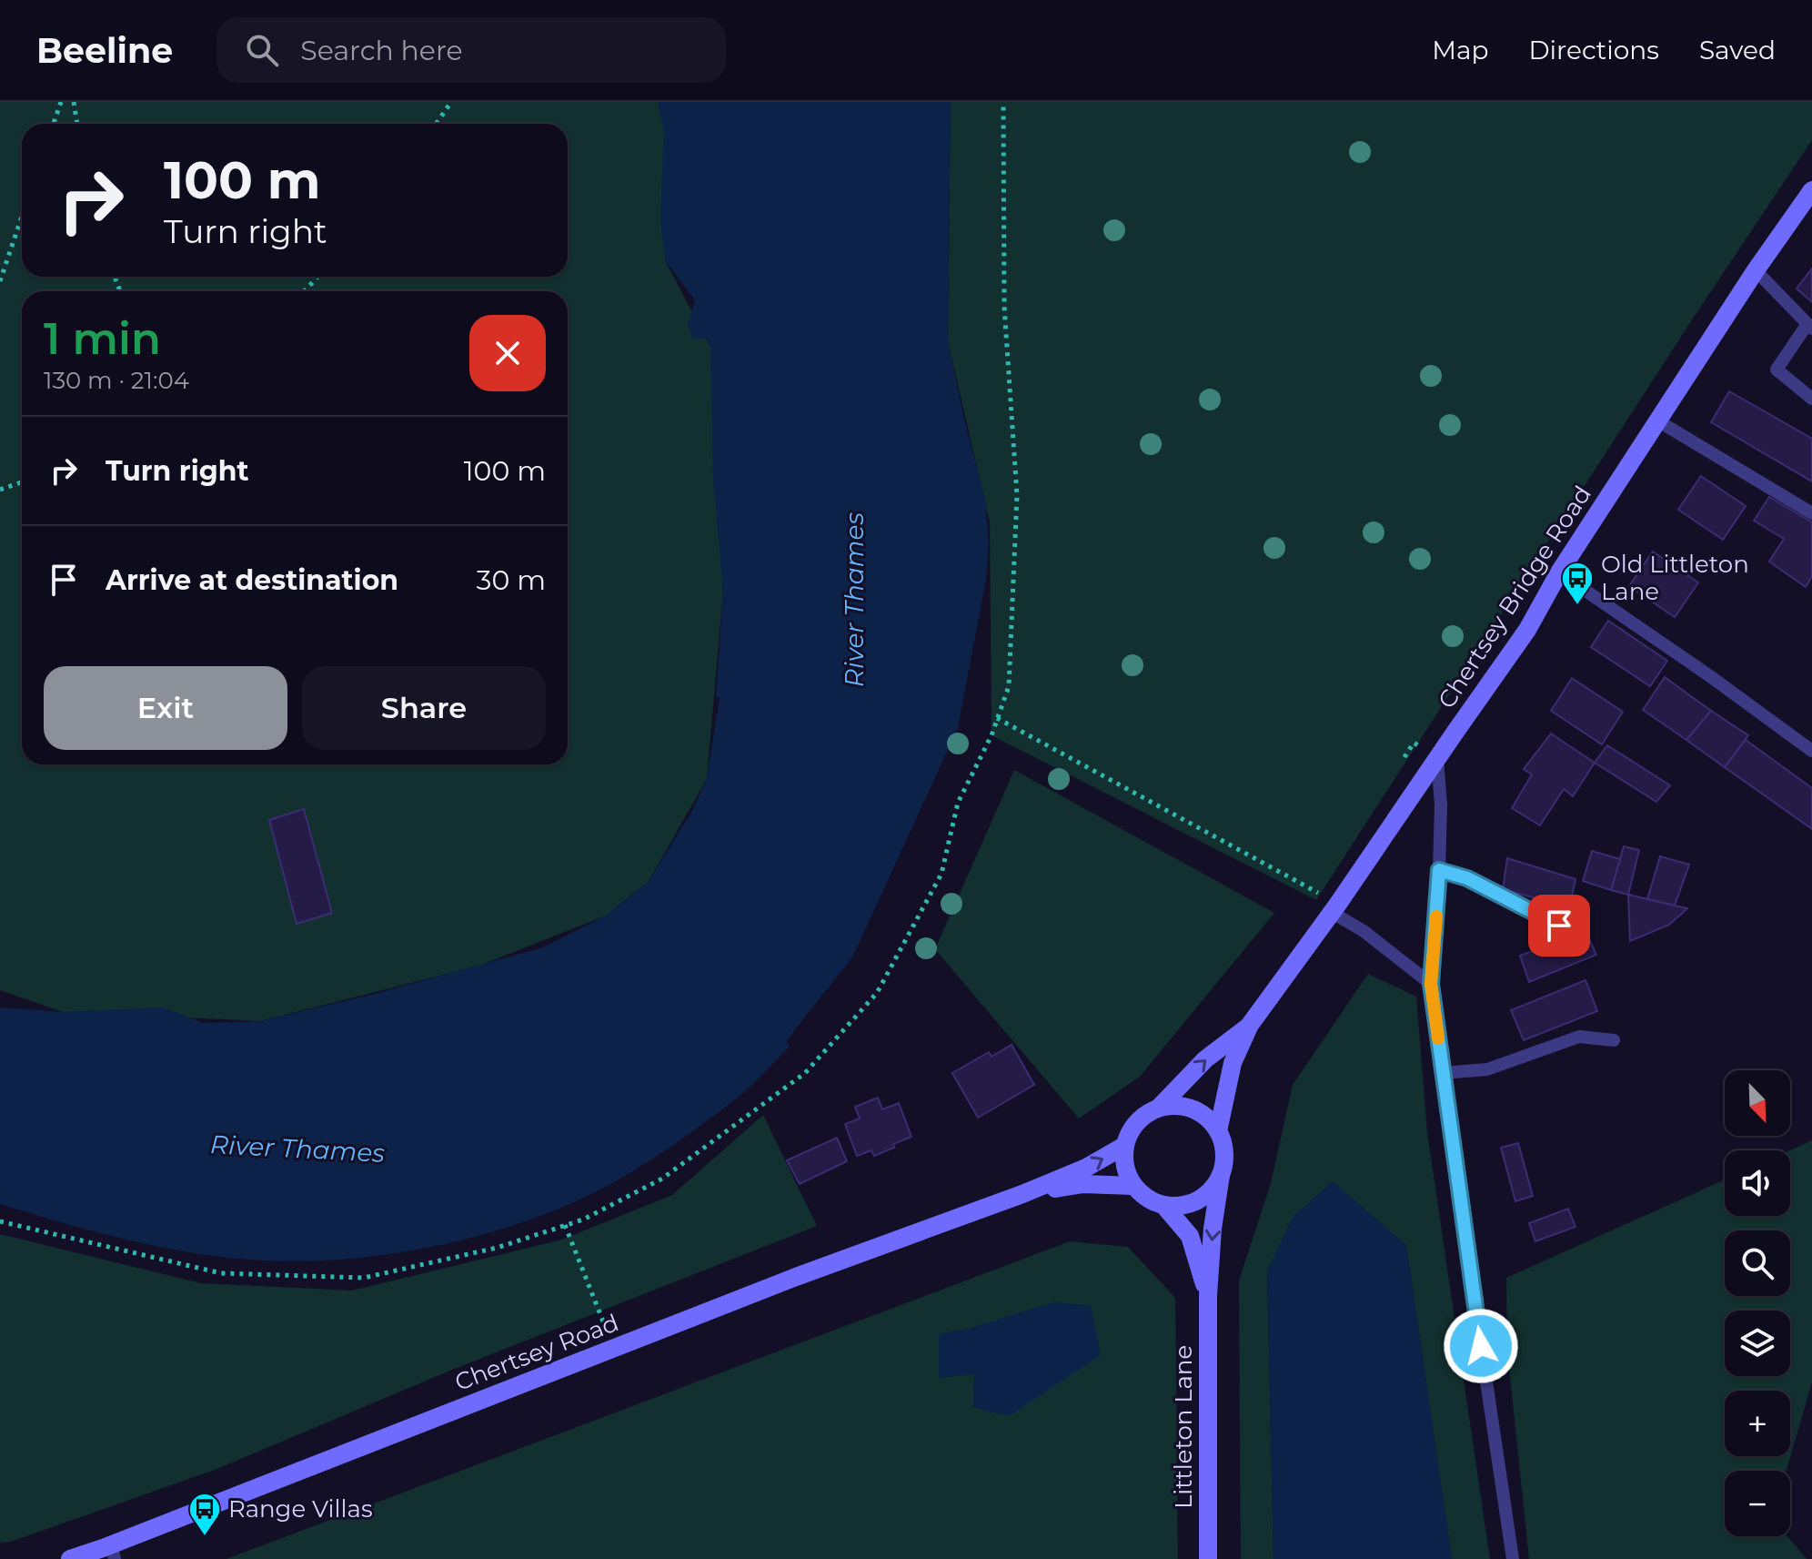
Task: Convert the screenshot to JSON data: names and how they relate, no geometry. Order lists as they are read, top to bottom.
{
  "streets": {
    "main road": ["Chertsey Bridge Road", "Chertsey Road", "Littleton Lane"]
  },
  "crossings": [
    ["Chertsey Bridge Road", "Chertsey Road"]
  ],
  "water": ["River Thames"],
  "places": {
    "bus stop": ["Old Littleton Lane", "Range Villas"]
  },
  "north": "bottom right",
  "page": {
    "header": "Beeline",
    "search": "Search here",
    "nav": ["Map", "Directions", "Saved"],
    "turn": ["100 m", "Turn right"],
    "heading": ["1 min", "130 m · 21:04"],
    "list": [
      {
        "name": "Turn right",
        "value": "100 m"
      },
      {
        "name": "Arrive at destination",
        "value": "30 m"
      }
    ],
    "buttons": ["Exit", "Share"],
    "map_buttons": ["+", "−"]
  }
}
